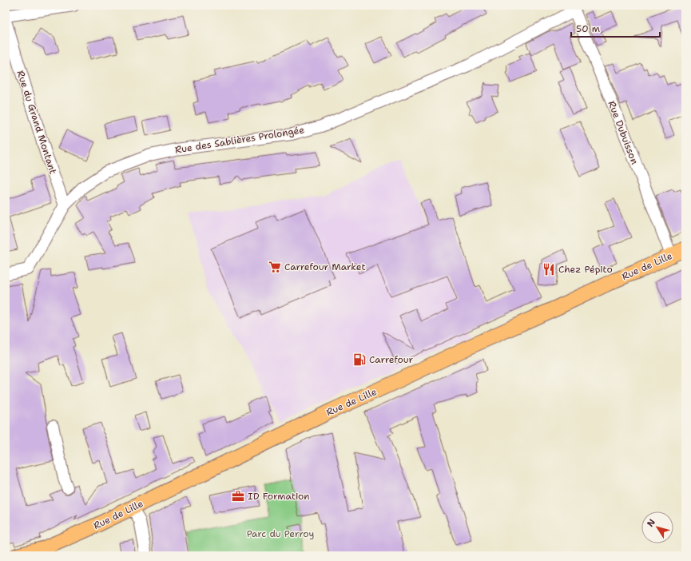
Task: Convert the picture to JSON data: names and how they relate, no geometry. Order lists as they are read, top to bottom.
{
  "streets": {
    "main road": ["Rue de Lille"],
    "street": ["Rue du Grand Montant", "Rue Dubuisson", "Rue des Sablières Prolongée"]
  },
  "crossings": [
    ["Rue du Grand Montant", "Rue des Sablières Prolongée"],
    ["Rue Dubuisson", "Rue des Sablières Prolongée"],
    ["Rue Dubuisson", "Rue de Lille"]
  ],
  "parks": ["Parc du Perroy"],
  "places": {
    "supermarket": ["Carrefour Market"],
    "restaurant": ["Chez Pépito"],
    "fuel station": ["Carrefour"],
    "office": ["ID Formation"]
  },
  "scale_bar": "50 m",
  "north": "top left"
}
